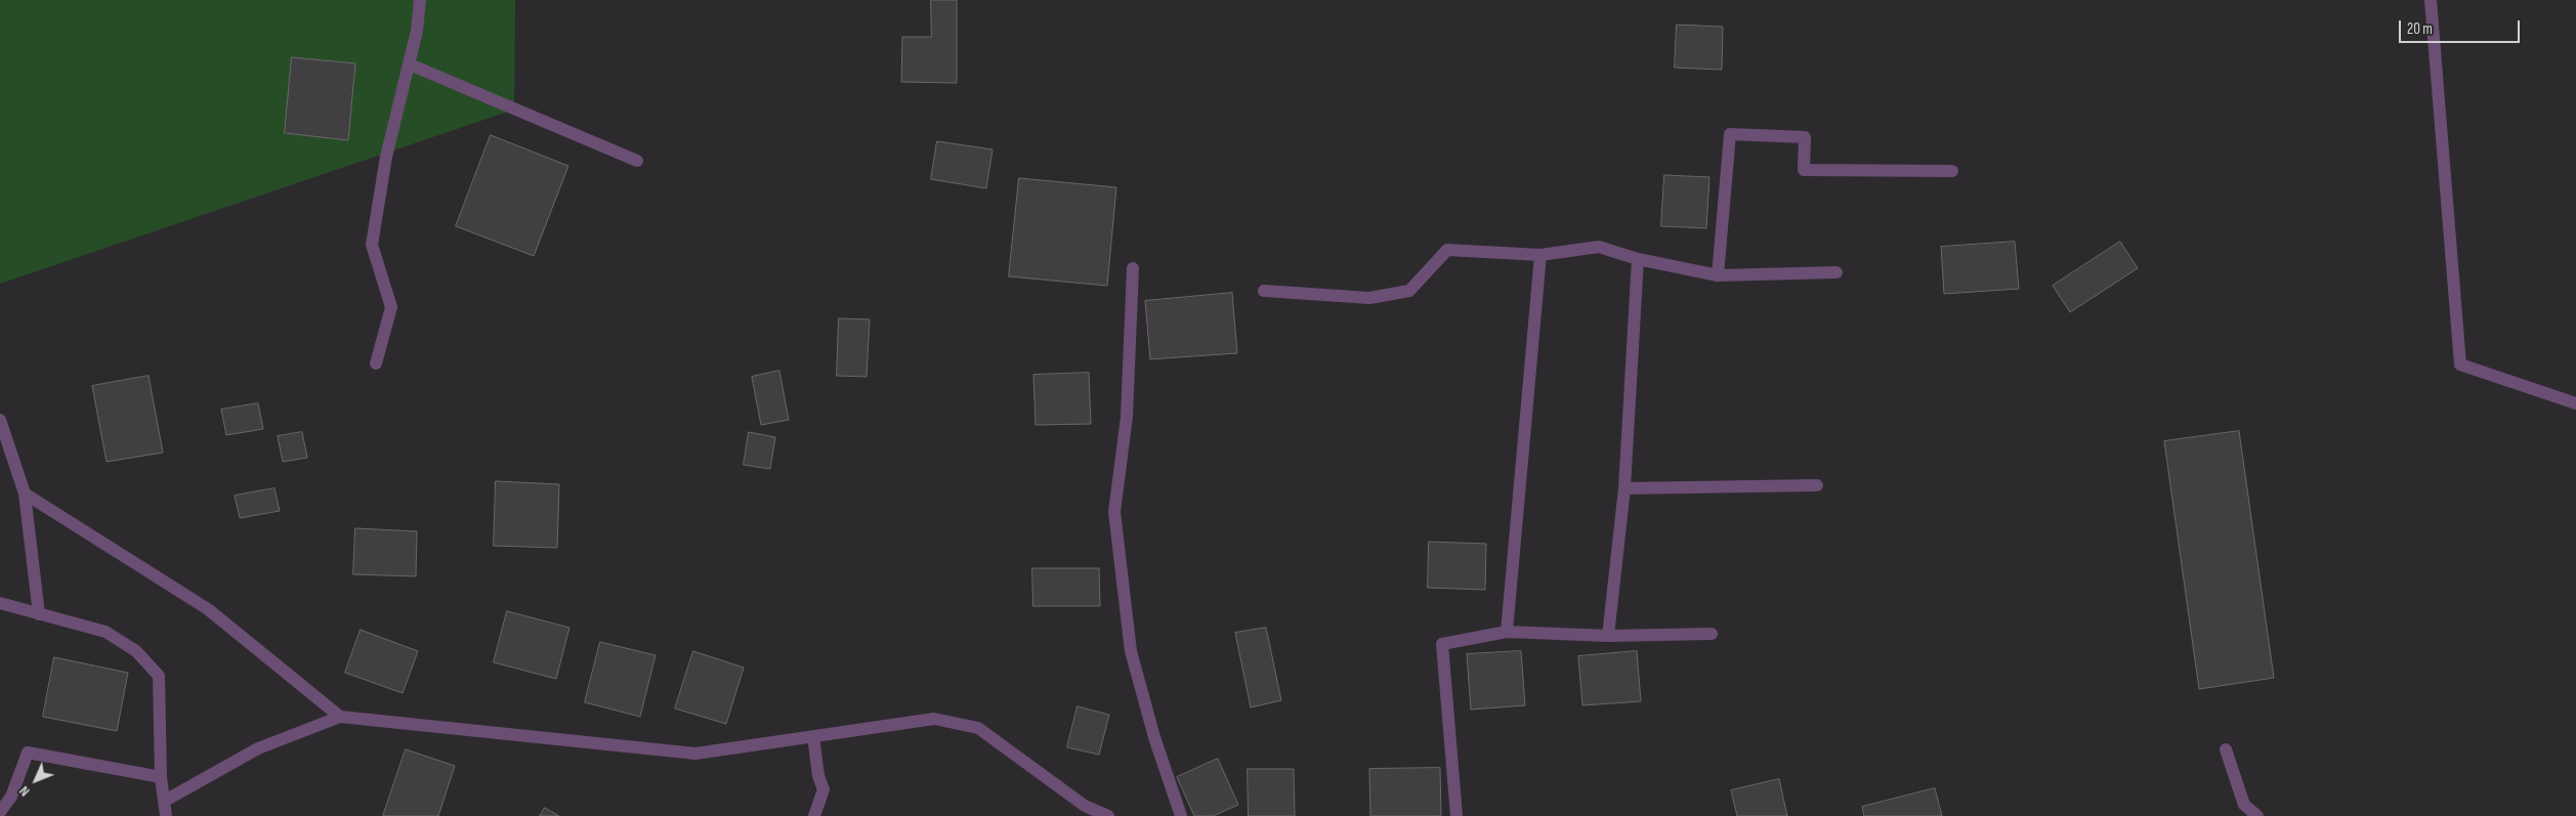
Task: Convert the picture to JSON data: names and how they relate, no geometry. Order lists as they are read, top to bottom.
{
  "scale_bar": "20 m",
  "north": "bottom left"
}
